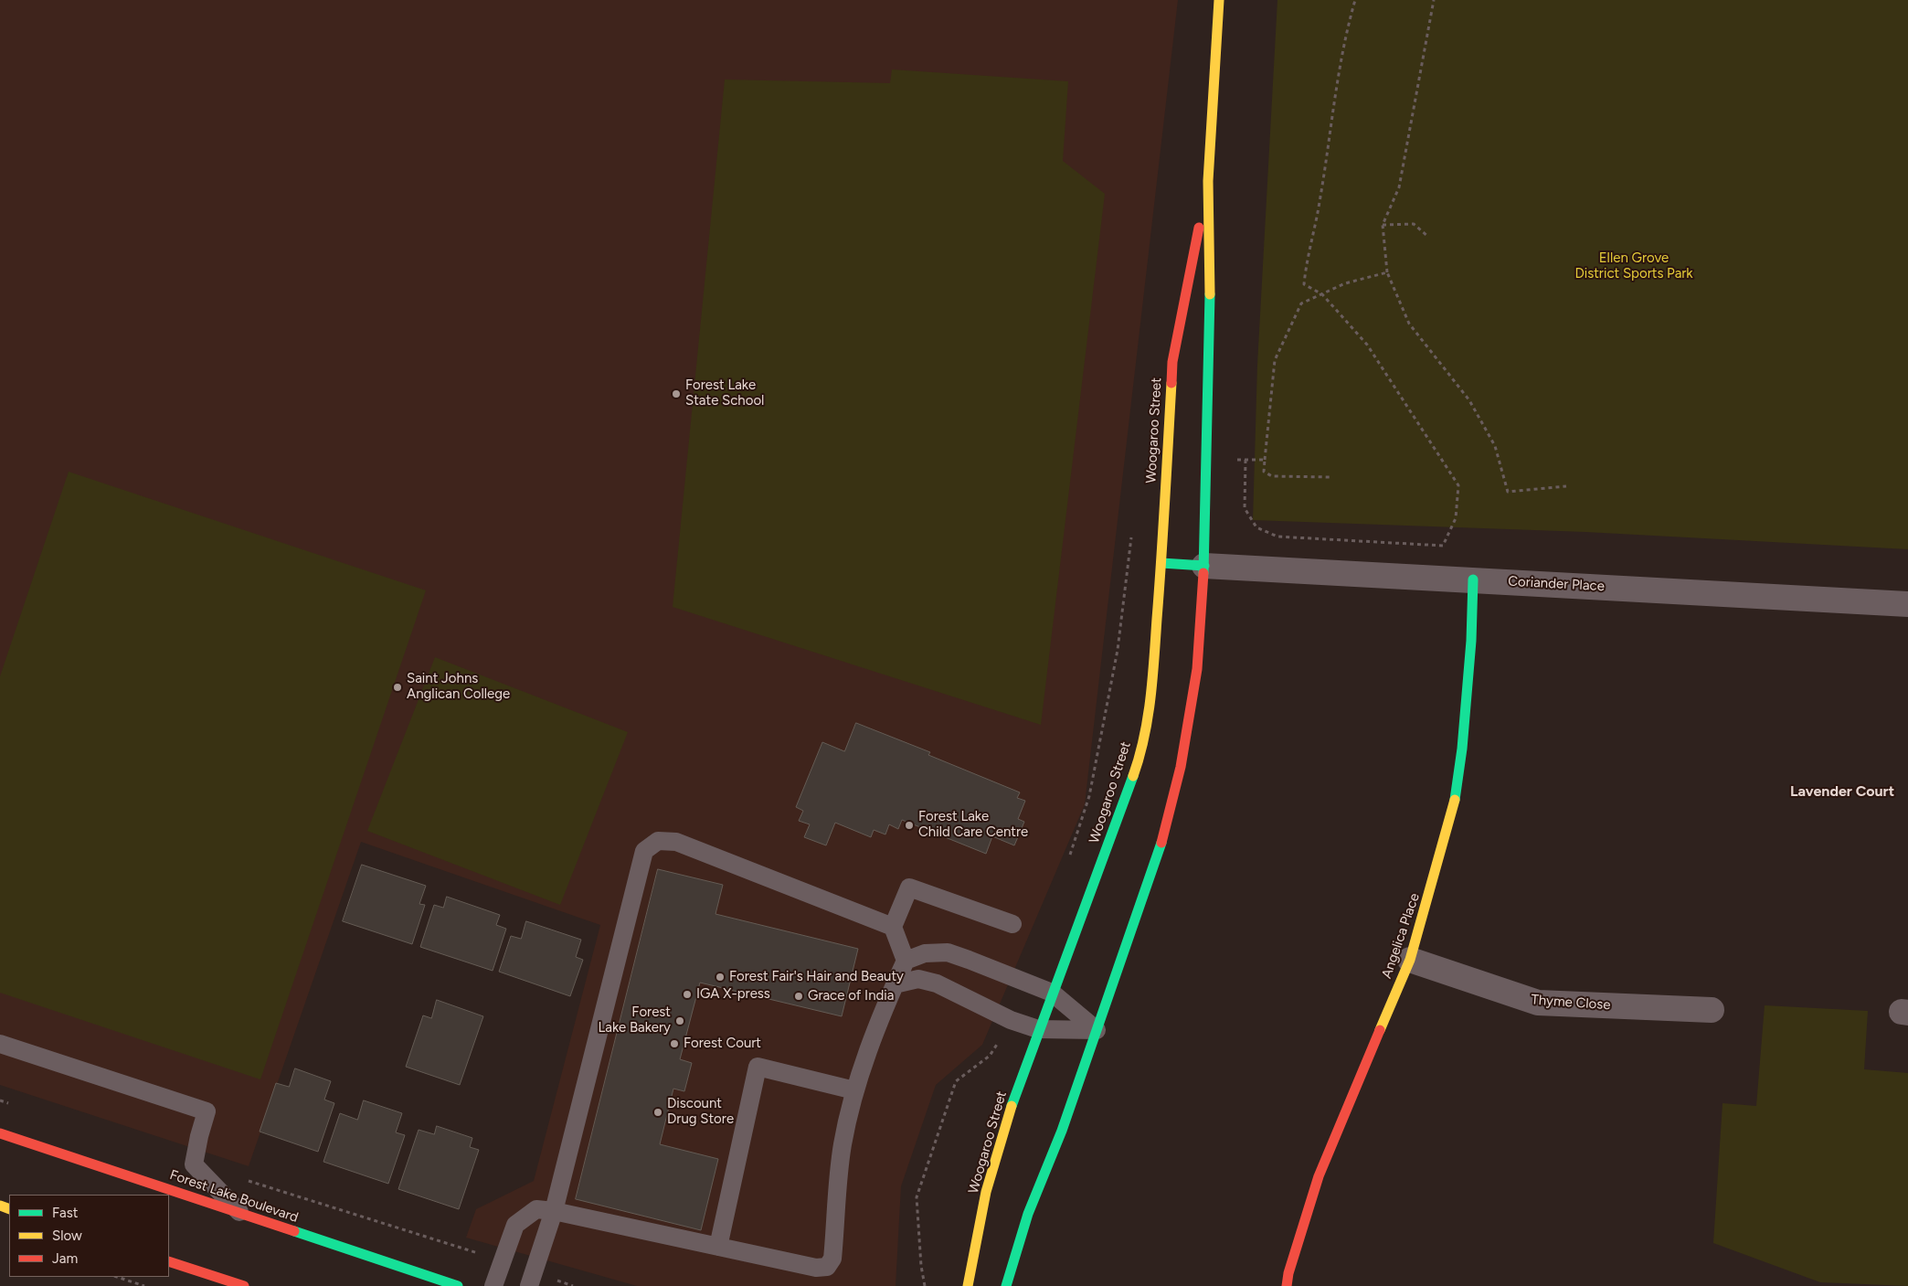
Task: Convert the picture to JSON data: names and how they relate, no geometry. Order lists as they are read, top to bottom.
{
  "streets": {
    "main road": ["Woogaroo Street", "Angelica Place", "Forest Lake Boulevard"],
    "street": ["Coriander Place", "Thyme Close"]
  },
  "crossings": [
    ["Woogaroo Street", "Coriander Place"],
    ["Coriander Place", "Angelica Place"],
    ["Angelica Place", "Thyme Close"]
  ],
  "districts": ["Lavender Court"],
  "parks": ["Ellen Grove District Sports Park"],
  "places": [
    "Forest Lake State School",
    "Saint Johns Anglican College",
    "Forest Lake Child Care Centre",
    "Forest Fair's Hair and Beauty",
    "IGA X-press",
    "Grace of India",
    "Forest Lake Bakery",
    "Forest Court",
    "Discount Drug Store"
  ],
  "legend": ["Fast", "Slow", "Jam"]
}
